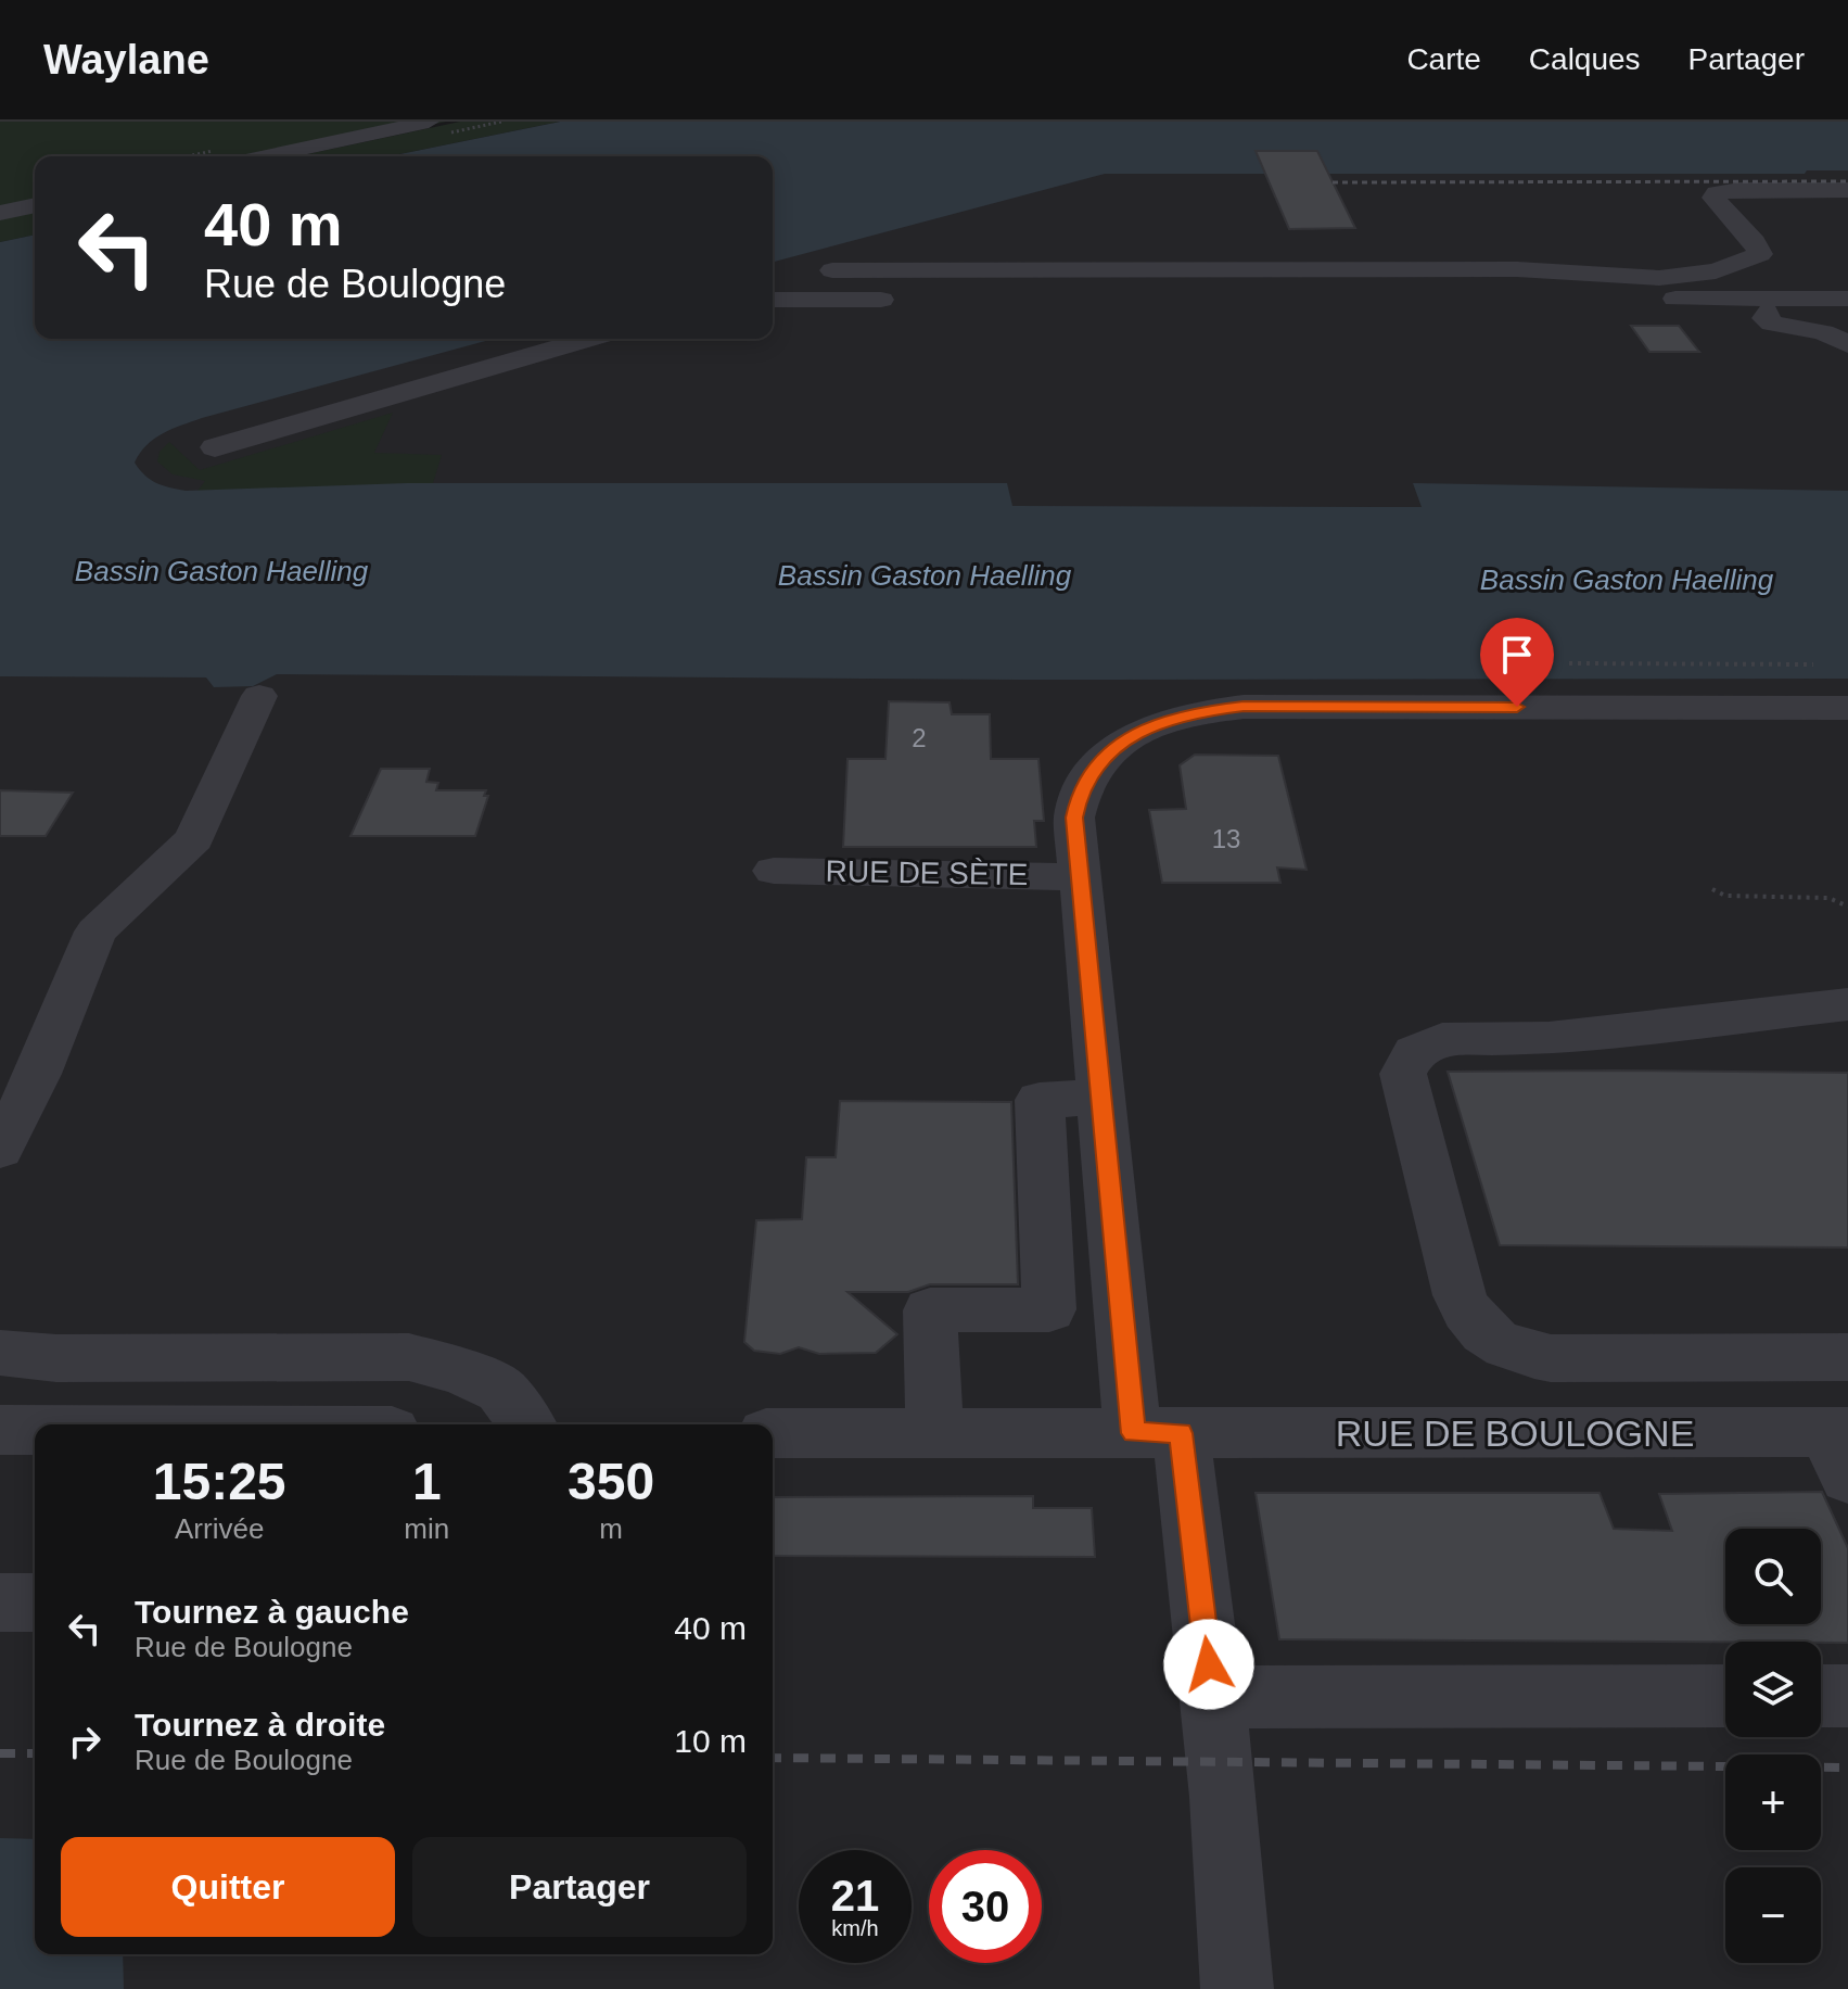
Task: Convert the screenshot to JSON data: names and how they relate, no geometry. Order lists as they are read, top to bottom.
{
  "streets": {
    "street": ["RUE DE SÈTE", "RUE DE BOULOGNE"]
  },
  "water": ["Bassin Gaston Haelling"],
  "house_numbers": ["2", "13"],
  "page": {
    "header": "Waylane",
    "nav": ["Carte", "Calques", "Partager"],
    "turn": ["40 m", "Rue de Boulogne"],
    "eta": [
      "15:25",
      "Arrivée",
      "1",
      "min",
      "350",
      "m"
    ],
    "map_buttons": ["+", "−"],
    "list": [
      {
        "name": "Tournez à gauche",
        "note": "Rue de Boulogne",
        "value": "40 m"
      },
      {
        "name": "Tournez à droite",
        "note": "Rue de Boulogne",
        "value": "10 m"
      }
    ],
    "buttons": ["Quitter", "Partager"],
    "speed": "21 km/h",
    "limit": "30"
  }
}
